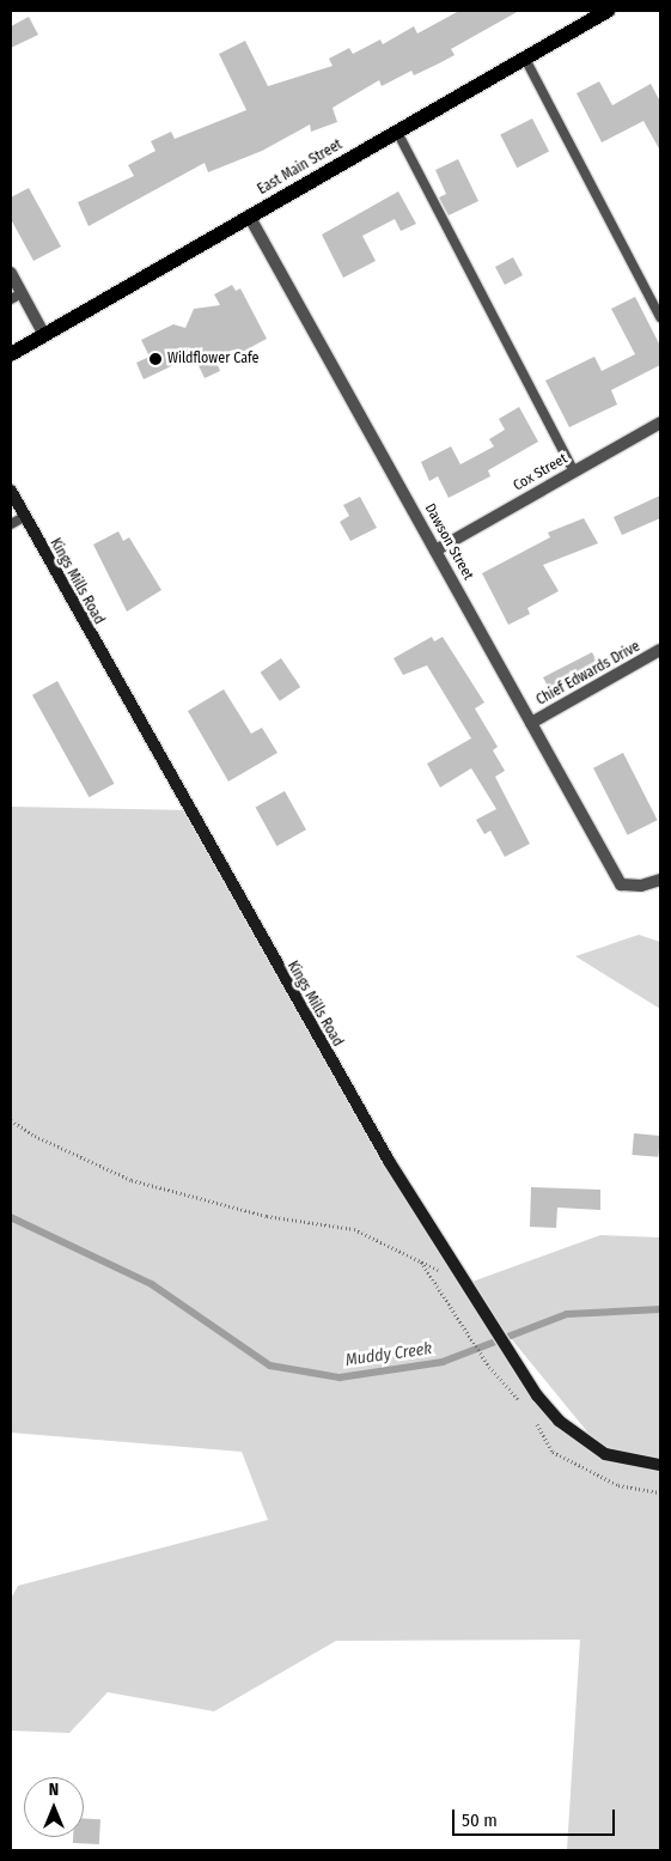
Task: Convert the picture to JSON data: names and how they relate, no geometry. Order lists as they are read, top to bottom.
{
  "streets": {
    "main road": ["East Main Street"],
    "street": [
      "Cox Street",
      "Dawson Street",
      "Kings Mills Road",
      "Chief Edwards Drive"
    ]
  },
  "crossings": [
    ["East Main Street", "Dawson Street"],
    ["Cox Street", "Dawson Street"],
    ["Dawson Street", "Chief Edwards Drive"]
  ],
  "water": ["Muddy Creek"],
  "places": ["Wildflower Cafe"],
  "scale_bar": "50 m",
  "north": "top"
}
